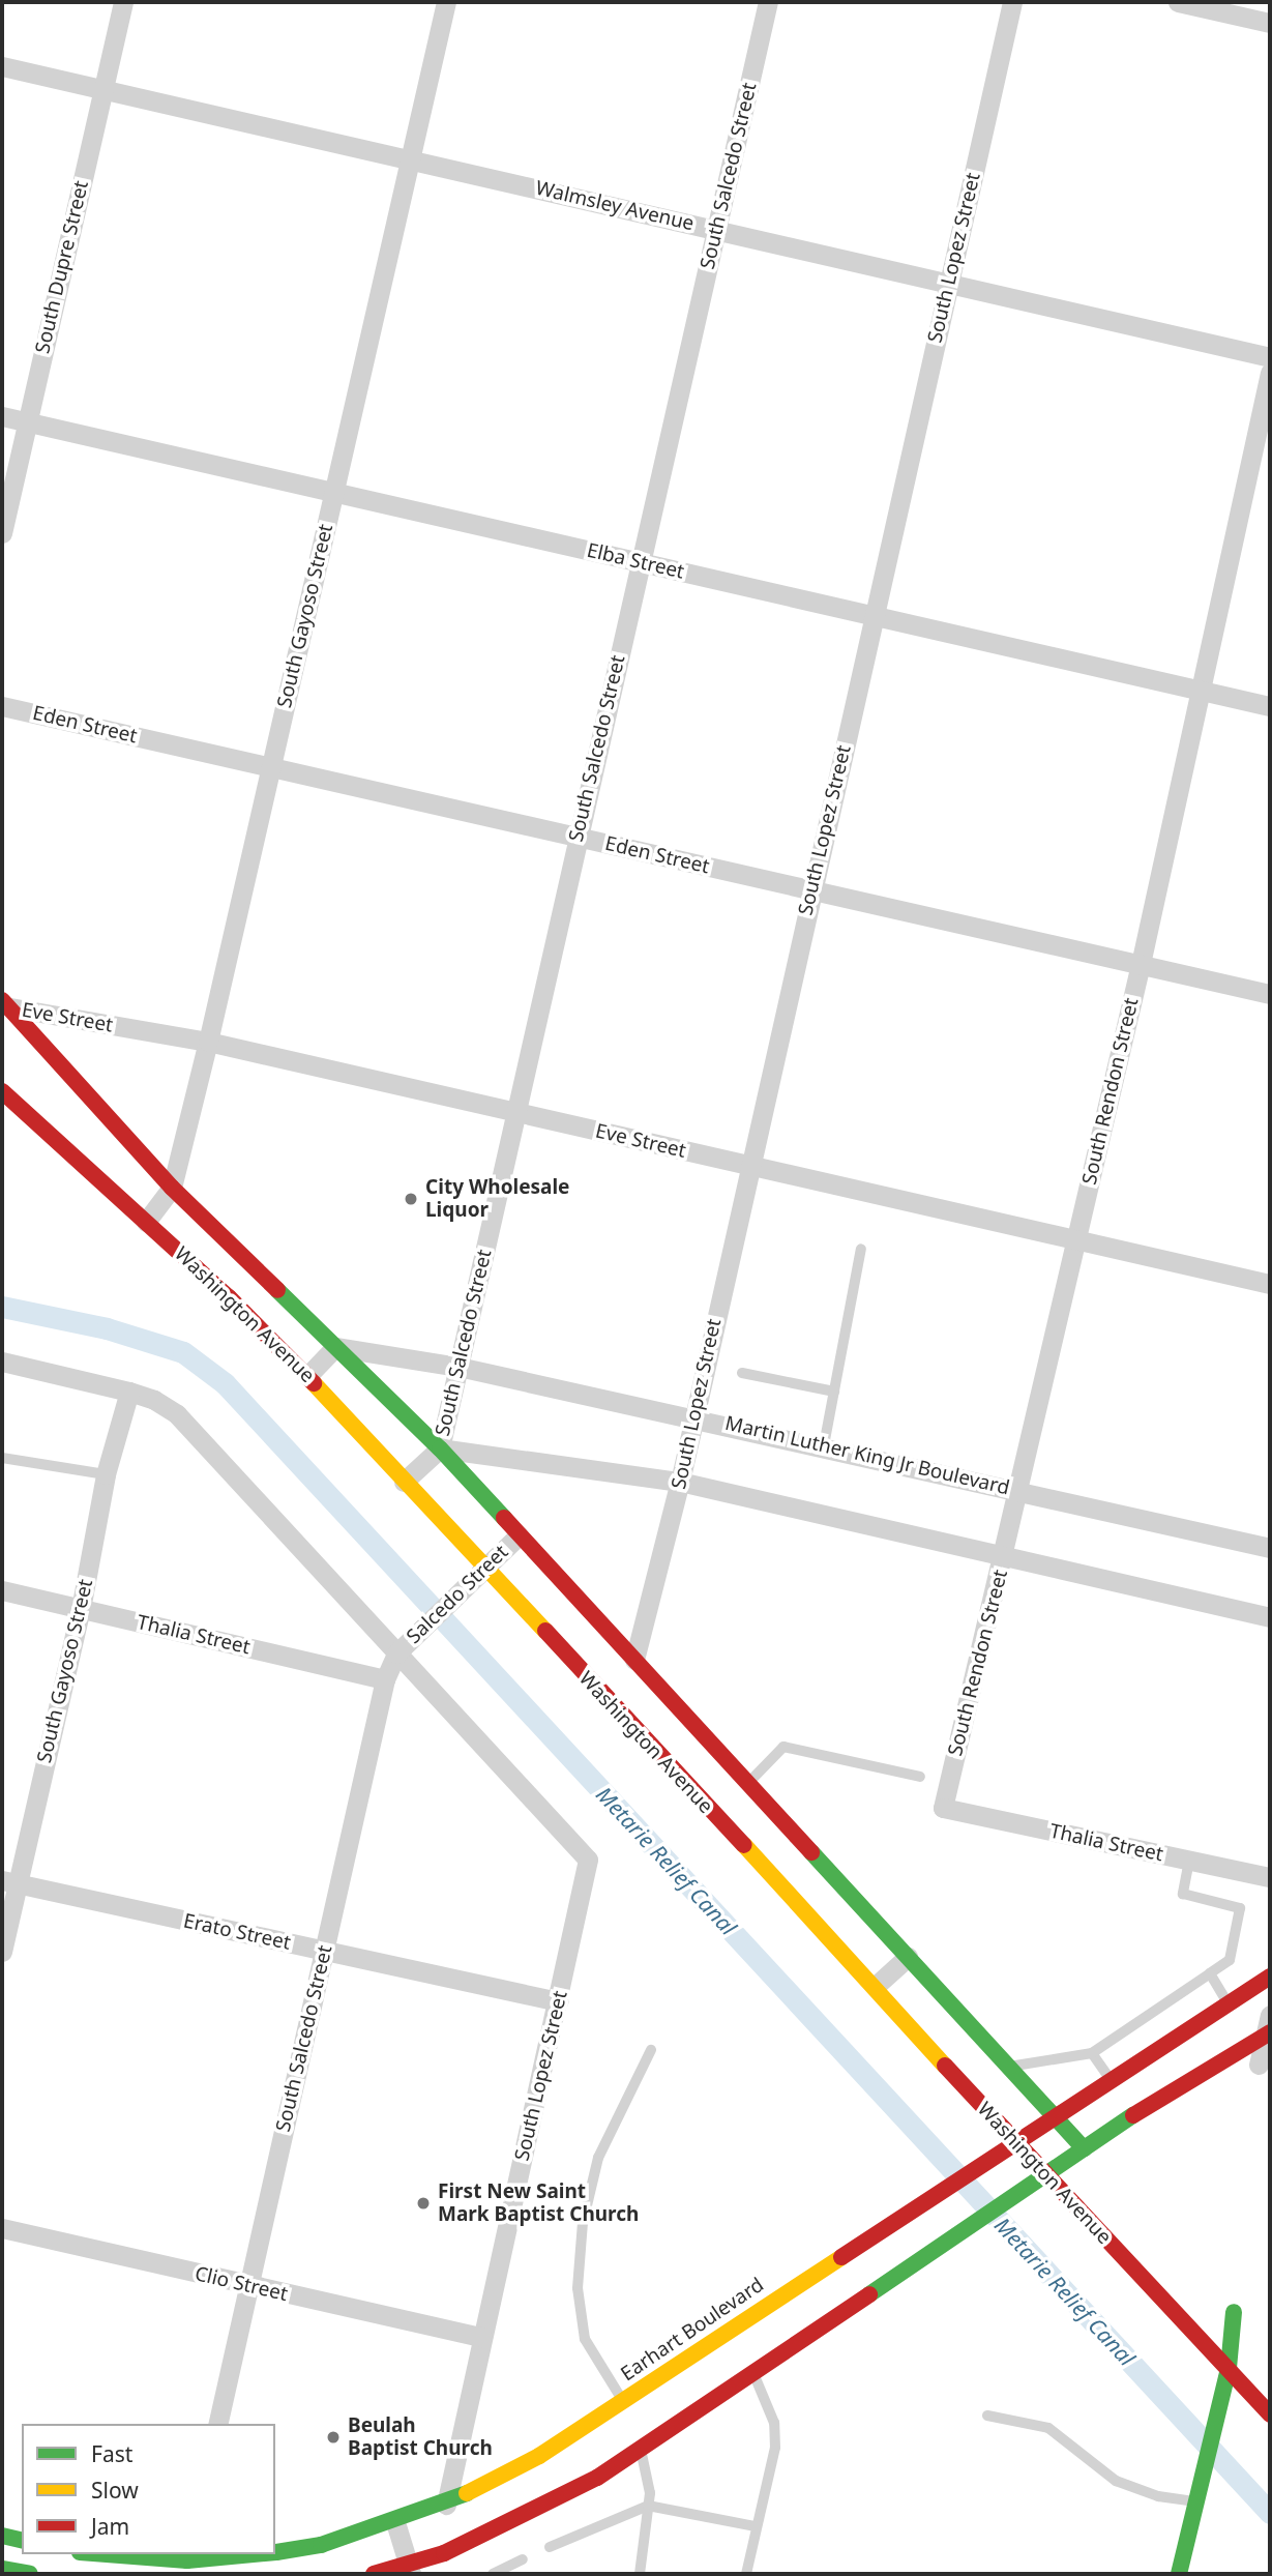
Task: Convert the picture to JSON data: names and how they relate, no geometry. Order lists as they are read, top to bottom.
{
  "streets": {
    "street": [
      "South Salcedo Street",
      "Walmsley Avenue",
      "South Lopez Street",
      "South Dupre Street",
      "Elba Street",
      "South Gayoso Street",
      "Eden Street",
      "Eve Street",
      "South Rendon Street",
      "Washington Avenue",
      "Martin Luther King Jr Boulevard",
      "Salcedo Street",
      "Thalia Street",
      "Erato Street",
      "Clio Street",
      "Earhart Boulevard"
    ]
  },
  "crossings": [
    ["South Salcedo Street", "Walmsley Avenue"],
    ["South Salcedo Street", "South Lopez Street"],
    ["South Salcedo Street", "Elba Street"],
    ["South Salcedo Street", "Eden Street"],
    ["South Salcedo Street", "Eve Street"],
    ["South Salcedo Street", "Washington Avenue"],
    ["South Salcedo Street", "Martin Luther King Jr Boulevard"],
    ["South Salcedo Street", "Salcedo Street"],
    ["South Salcedo Street", "Thalia Street"],
    ["South Salcedo Street", "Erato Street"],
    ["South Salcedo Street", "Clio Street"],
    ["Walmsley Avenue", "South Lopez Street"],
    ["Walmsley Avenue", "South Dupre Street"],
    ["Walmsley Avenue", "South Gayoso Street"],
    ["South Lopez Street", "Elba Street"],
    ["South Lopez Street", "Eden Street"],
    ["South Lopez Street", "Eve Street"],
    ["South Lopez Street", "Washington Avenue"],
    ["South Lopez Street", "Martin Luther King Jr Boulevard"],
    ["South Lopez Street", "Salcedo Street"],
    ["South Lopez Street", "Erato Street"],
    ["South Lopez Street", "Clio Street"],
    ["South Lopez Street", "Earhart Boulevard"],
    ["South Dupre Street", "Elba Street"],
    ["Elba Street", "South Gayoso Street"],
    ["Elba Street", "South Rendon Street"],
    ["South Gayoso Street", "Eden Street"],
    ["South Gayoso Street", "Eve Street"],
    ["South Gayoso Street", "Washington Avenue"],
    ["South Gayoso Street", "Thalia Street"],
    ["South Gayoso Street", "Erato Street"],
    ["Eden Street", "South Rendon Street"],
    ["Eve Street", "South Rendon Street"],
    ["Eve Street", "Washington Avenue"],
    ["South Rendon Street", "Martin Luther King Jr Boulevard"],
    ["South Rendon Street", "Thalia Street"],
    ["Washington Avenue", "Martin Luther King Jr Boulevard"],
    ["Washington Avenue", "Salcedo Street"],
    ["Washington Avenue", "Earhart Boulevard"]
  ],
  "water": ["Metarie Relief Canal"],
  "places": ["City Wholesale Liquor", "First New Saint Mark Baptist Church", "Beulah Baptist Church"],
  "legend": ["Fast", "Slow", "Jam"]
}
